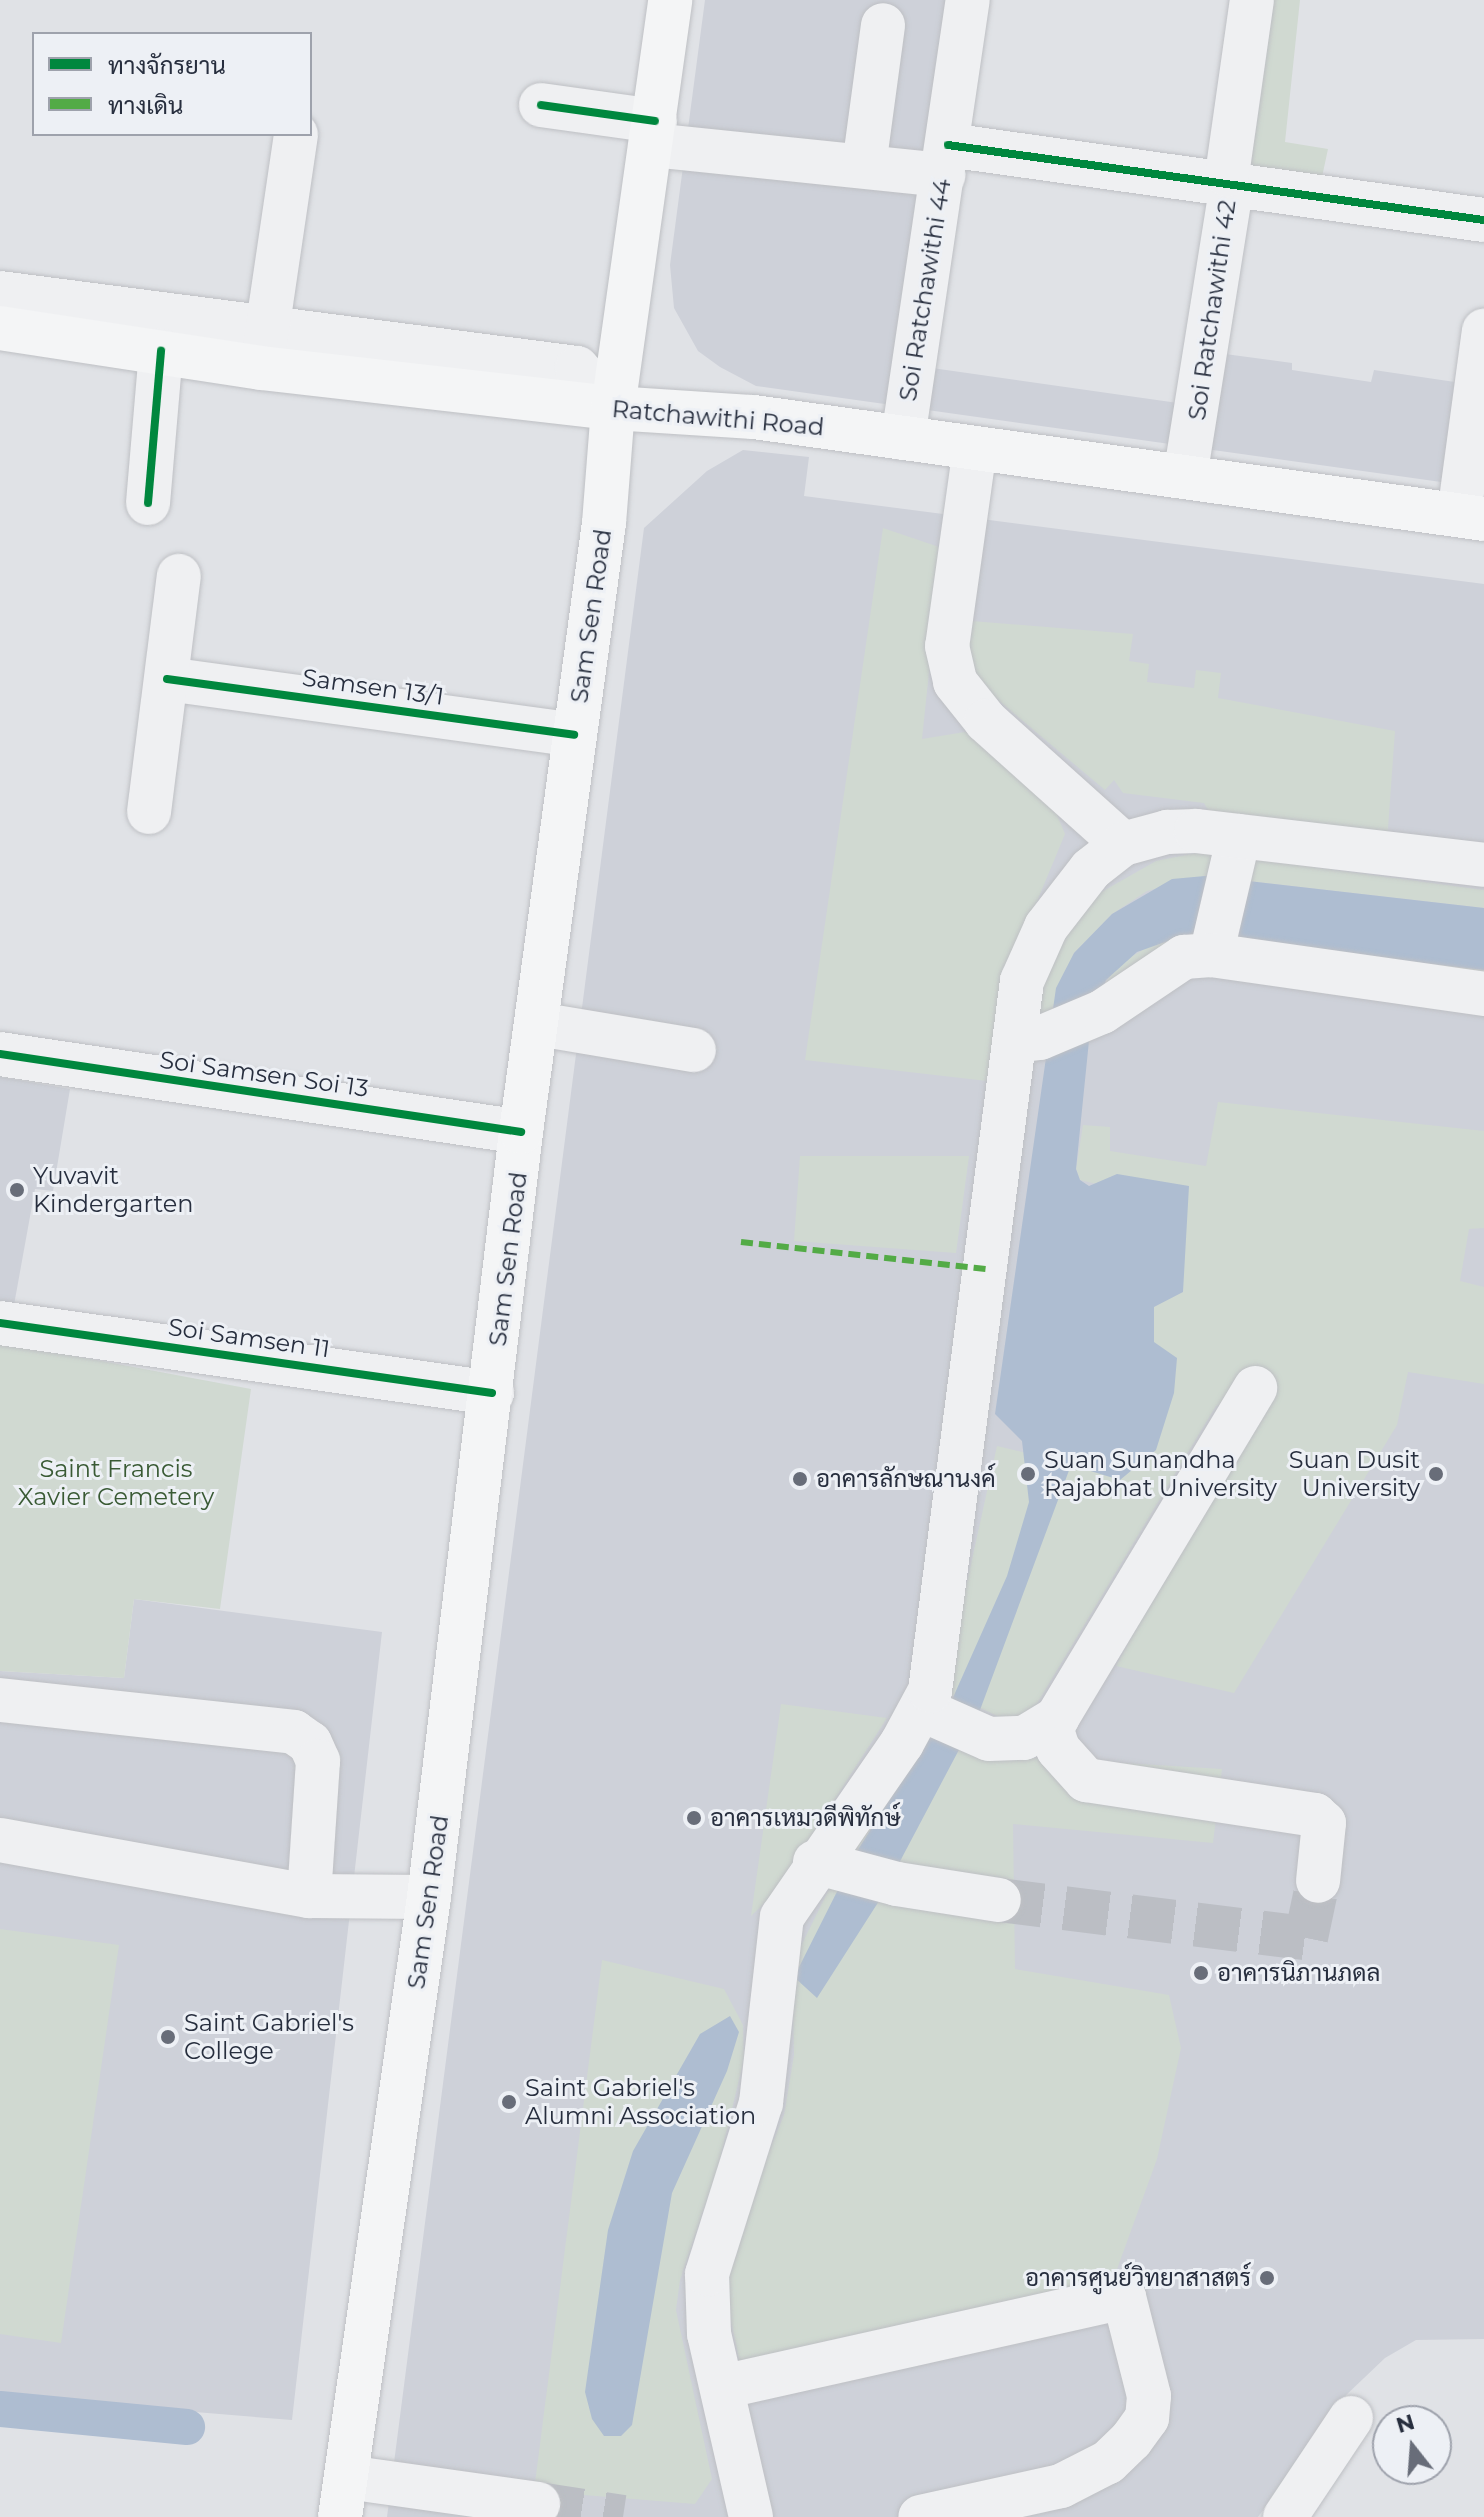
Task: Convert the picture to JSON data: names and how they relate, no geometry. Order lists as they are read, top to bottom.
{
  "streets": {
    "main road": ["Ratchawithi Road", "Sam Sen Road"],
    "street": [
      "Soi Ratchawithi 44",
      "Soi Ratchawithi 42",
      "Samsen 13/1",
      "Soi Samsen Soi 13",
      "Soi Samsen 11"
    ]
  },
  "crossings": [
    ["Soi Ratchawithi 44", "Ratchawithi Road"],
    ["Soi Ratchawithi 42", "Ratchawithi Road"],
    ["Ratchawithi Road", "Sam Sen Road"],
    ["Sam Sen Road", "Samsen 13/1"],
    ["Sam Sen Road", "Soi Samsen Soi 13"],
    ["Sam Sen Road", "Soi Samsen 11"]
  ],
  "parks": ["Saint Francis Xavier Cemetery"],
  "places": [
    "Yuvavit Kindergarten",
    "Suan Sunandha Rajabhat University",
    "Suan Dusit University",
    "อาคารลักษณานงค์",
    "อาคารเหมวดีพิทักษ์",
    "อาคารนิภานภดล",
    "Saint Gabriel's College",
    "Saint Gabriel's Alumni Association",
    "อาคารศูนย์วิทยาสาสตร์"
  ],
  "legend": ["ทางจักรยาน", "ทางเดิน"],
  "north": "top"
}
